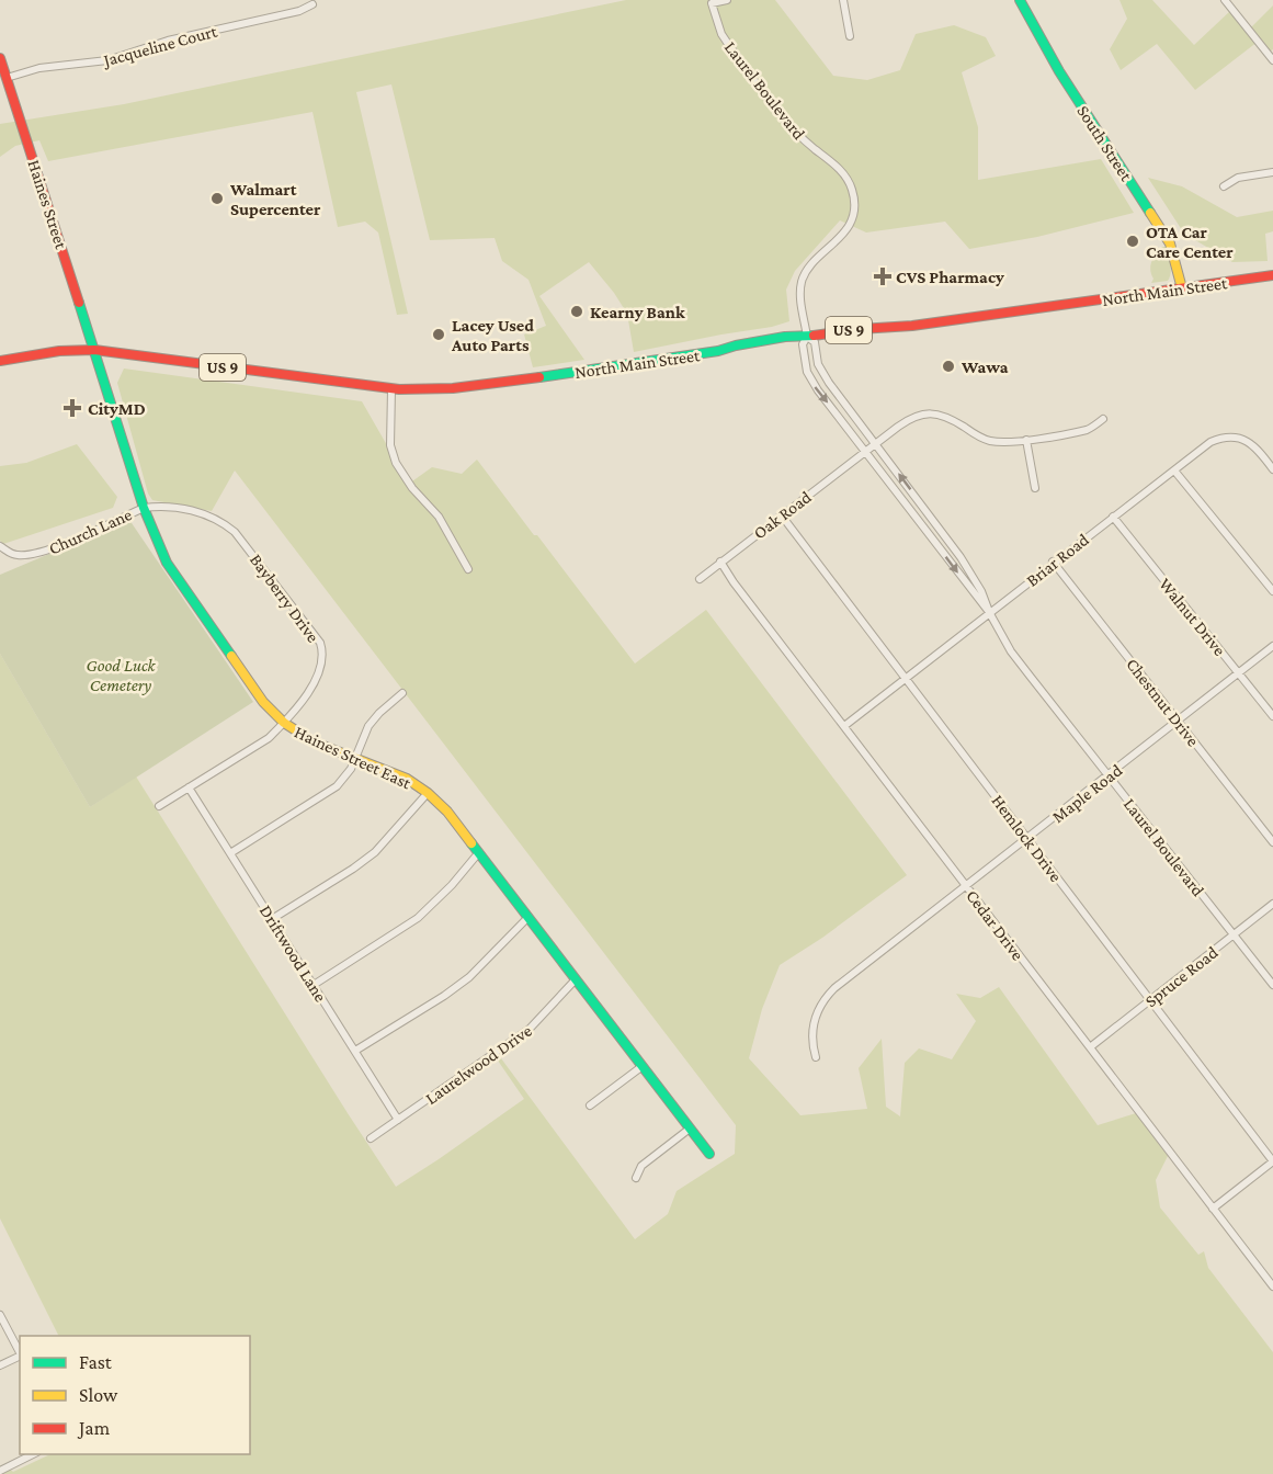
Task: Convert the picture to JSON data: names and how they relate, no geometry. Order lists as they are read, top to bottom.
{
  "streets": {
    "main road": [
      "South Street",
      "Haines Street",
      "North Main Street",
      "US 9",
      "Haines Street East"
    ],
    "street": [
      "Jacqueline Court",
      "Laurel Boulevard",
      "Oak Road",
      "Church Lane",
      "Briar Road",
      "Bayberry Drive",
      "Walnut Drive",
      "Chestnut Drive",
      "Maple Road",
      "Hemlock Drive",
      "Cedar Drive",
      "Driftwood Lane",
      "Spruce Road",
      "Laurelwood Drive"
    ]
  },
  "crossings": [
    ["Jacqueline Court", "Haines Street"],
    ["Laurel Boulevard", "North Main Street"],
    ["Laurel Boulevard", "Oak Road"],
    ["Laurel Boulevard", "Briar Road"],
    ["Laurel Boulevard", "Maple Road"],
    ["Laurel Boulevard", "Spruce Road"],
    ["South Street", "North Main Street"],
    ["Haines Street", "North Main Street"],
    ["Haines Street", "Haines Street East"],
    ["North Main Street", "Haines Street East"],
    ["Oak Road", "Hemlock Drive"],
    ["Oak Road", "Cedar Drive"],
    ["Church Lane", "Bayberry Drive"],
    ["Church Lane", "Haines Street East"],
    ["Briar Road", "Walnut Drive"],
    ["Briar Road", "Chestnut Drive"],
    ["Briar Road", "Hemlock Drive"],
    ["Briar Road", "Cedar Drive"],
    ["Bayberry Drive", "Haines Street East"],
    ["Bayberry Drive", "Driftwood Lane"],
    ["Walnut Drive", "Maple Road"],
    ["Chestnut Drive", "Maple Road"],
    ["Haines Street East", "Laurelwood Drive"],
    ["Maple Road", "Hemlock Drive"],
    ["Maple Road", "Cedar Drive"],
    ["Hemlock Drive", "Spruce Road"],
    ["Cedar Drive", "Spruce Road"],
    ["Driftwood Lane", "Laurelwood Drive"]
  ],
  "parks": ["Good Luck Cemetery"],
  "places": {
    "other": [
      "Walmart Supercenter",
      "OTA Car Care Center",
      "Kearny Bank",
      "Lacey Used Auto Parts",
      "Wawa"
    ],
    "health": ["CVS Pharmacy", "CityMD"]
  },
  "legend": ["Fast", "Slow", "Jam"]
}
